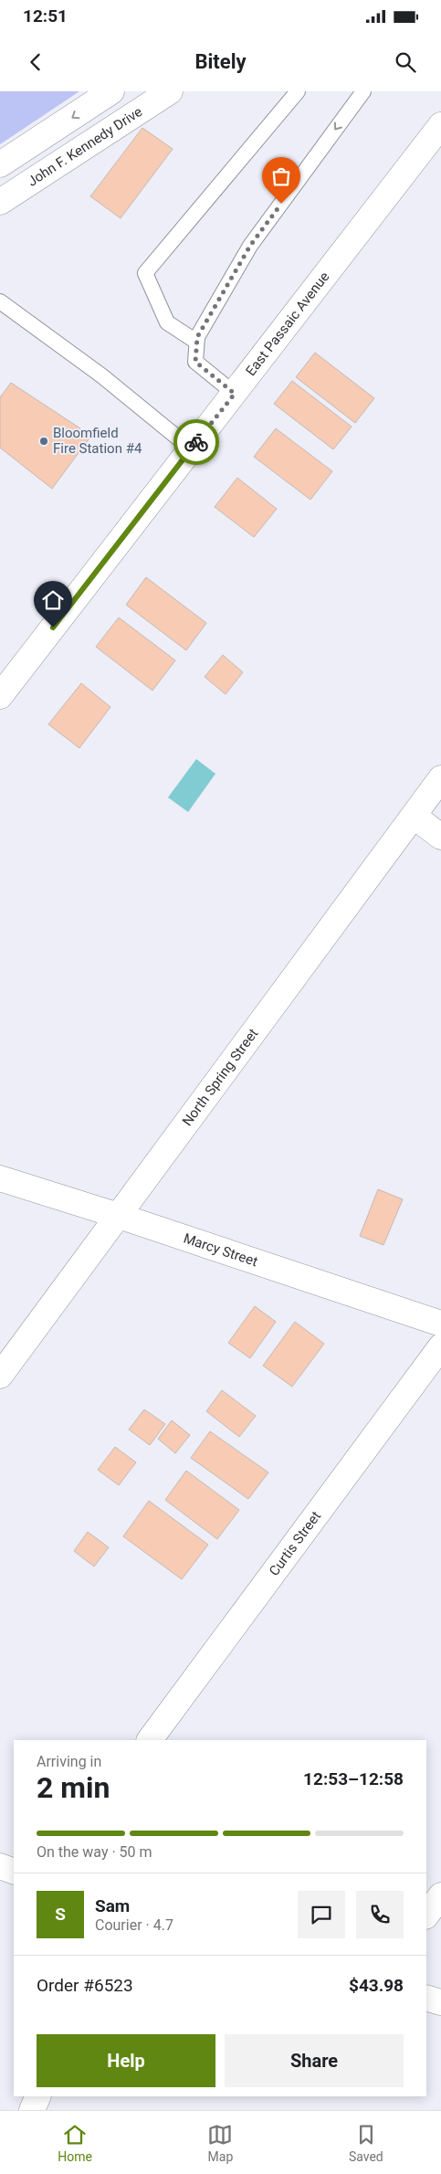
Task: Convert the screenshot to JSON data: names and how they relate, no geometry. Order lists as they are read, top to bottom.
{
  "streets": {
    "street": [
      "John F. Kennedy Drive",
      "East Passaic Avenue",
      "North Spring Street",
      "Marcy Street",
      "Curtis Street"
    ]
  },
  "crossings": [
    ["North Spring Street", "Marcy Street"]
  ],
  "places": ["Bloomfield Fire Station #4"],
  "page": {
    "status": "12:51",
    "header": "Bitely",
    "heading": ["2 min", "Arriving in", "12:53–12:58"],
    "panel": [
      "Sam",
      "Courier · 4.7",
      "Order #6523",
      "$43.98"
    ],
    "bar": "On the way · 50 m",
    "round": "S",
    "buttons": ["Help", "Share"],
    "tabs": ["Home", "Map", "Saved"]
  }
}
